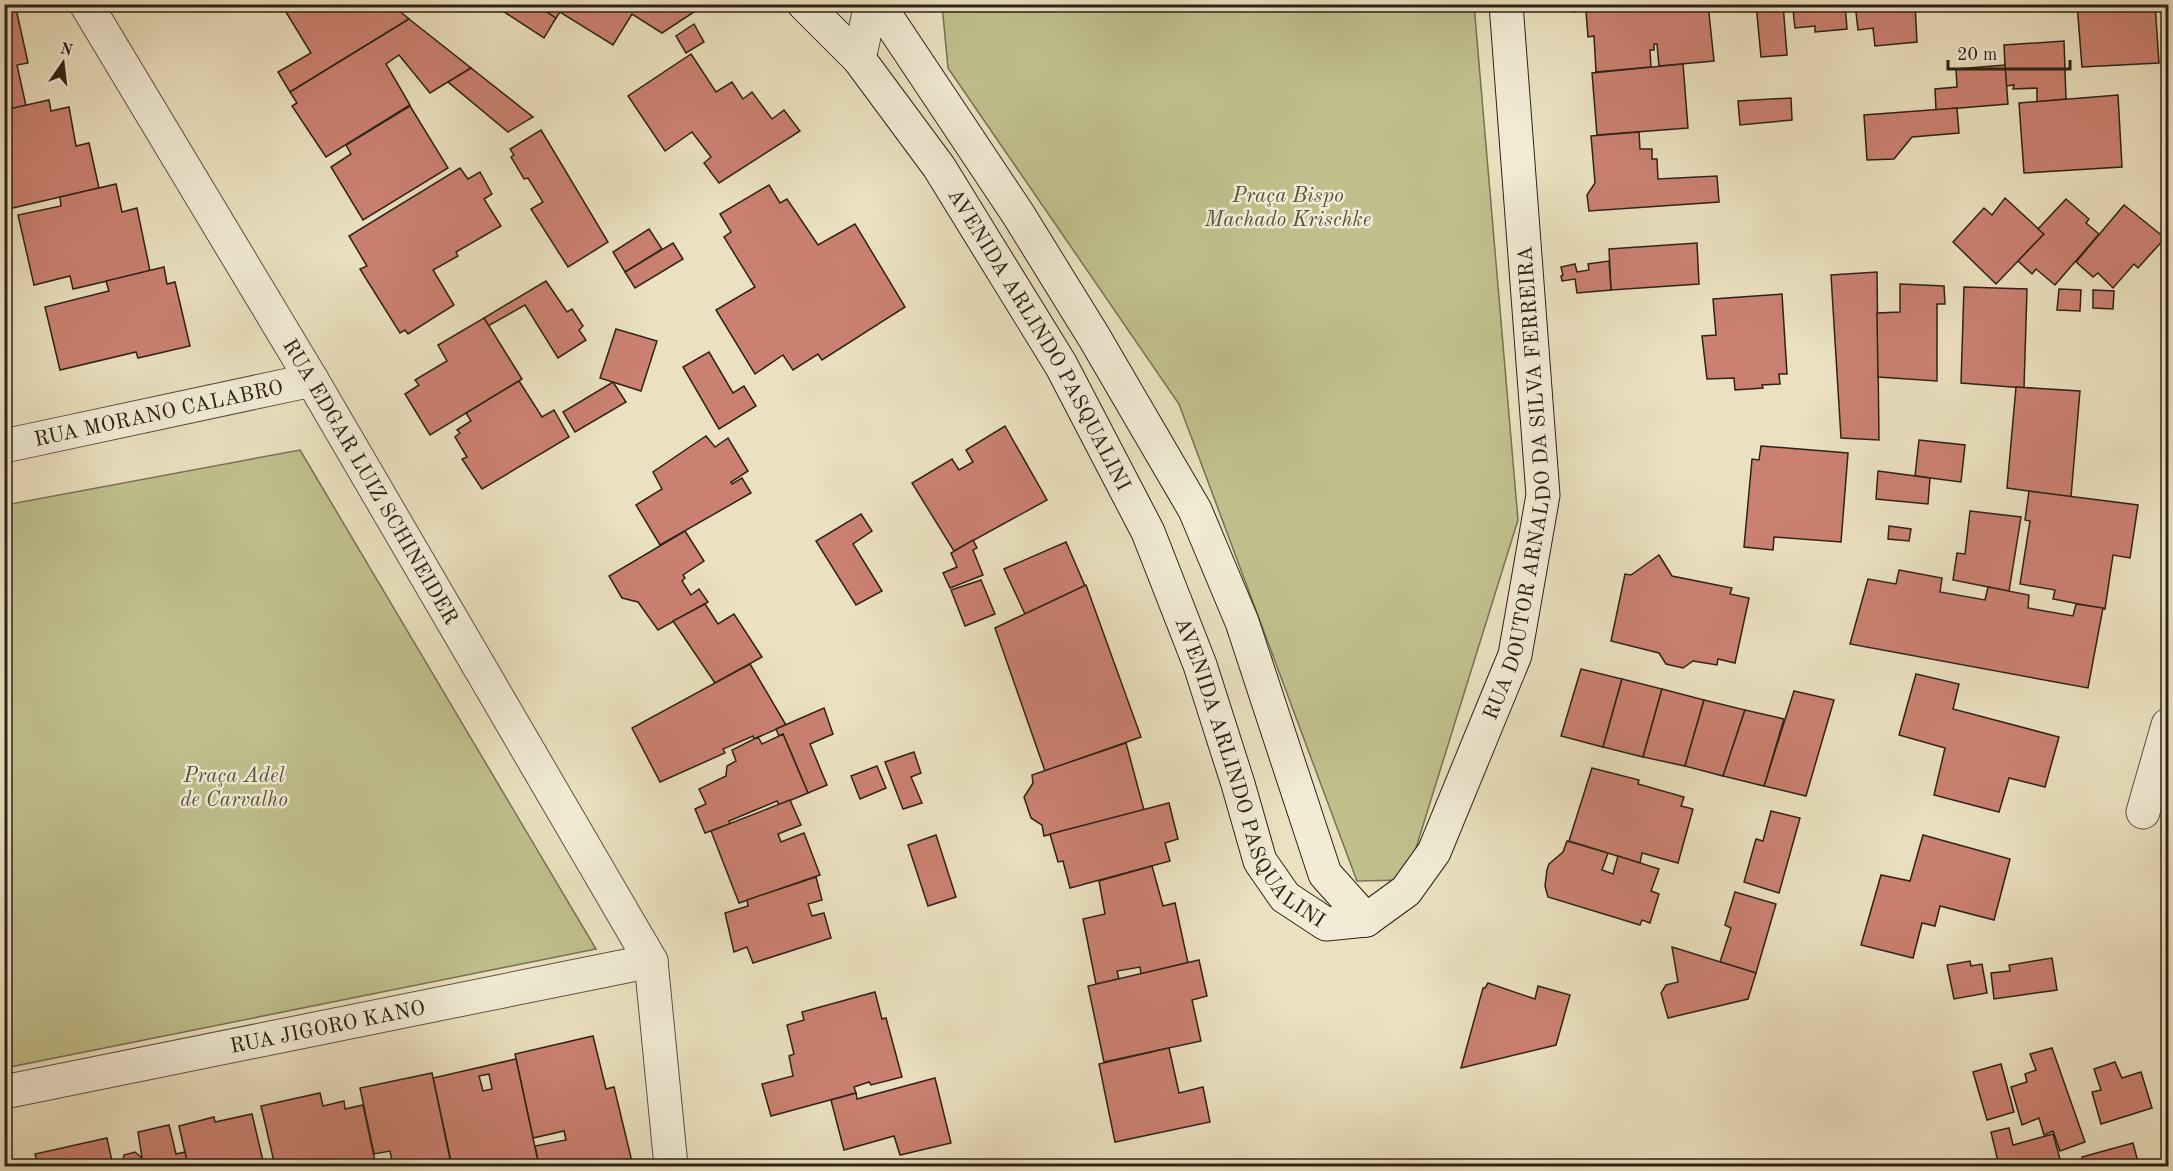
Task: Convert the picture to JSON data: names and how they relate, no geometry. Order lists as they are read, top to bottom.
{
  "streets": {
    "street": [
      "AVENIDA ARLINDO PASQUALINI",
      "RUA MORANO CALABRO",
      "RUA EDGAR LUIZ SCHINEIDER",
      "RUA DOUTOR ARNALDO DA SILVA FERREIRA",
      "RUA JIGORO KANO"
    ]
  },
  "crossings": [
    ["AVENIDA ARLINDO PASQUALINI", "RUA DOUTOR ARNALDO DA SILVA FERREIRA"],
    ["RUA MORANO CALABRO", "RUA EDGAR LUIZ SCHINEIDER"],
    ["RUA EDGAR LUIZ SCHINEIDER", "RUA JIGORO KANO"]
  ],
  "parks": ["Praça Bispo Machado Krischke", "Praça Adel de Carvalho"],
  "scale_bar": "20 m",
  "north": "top"
}
